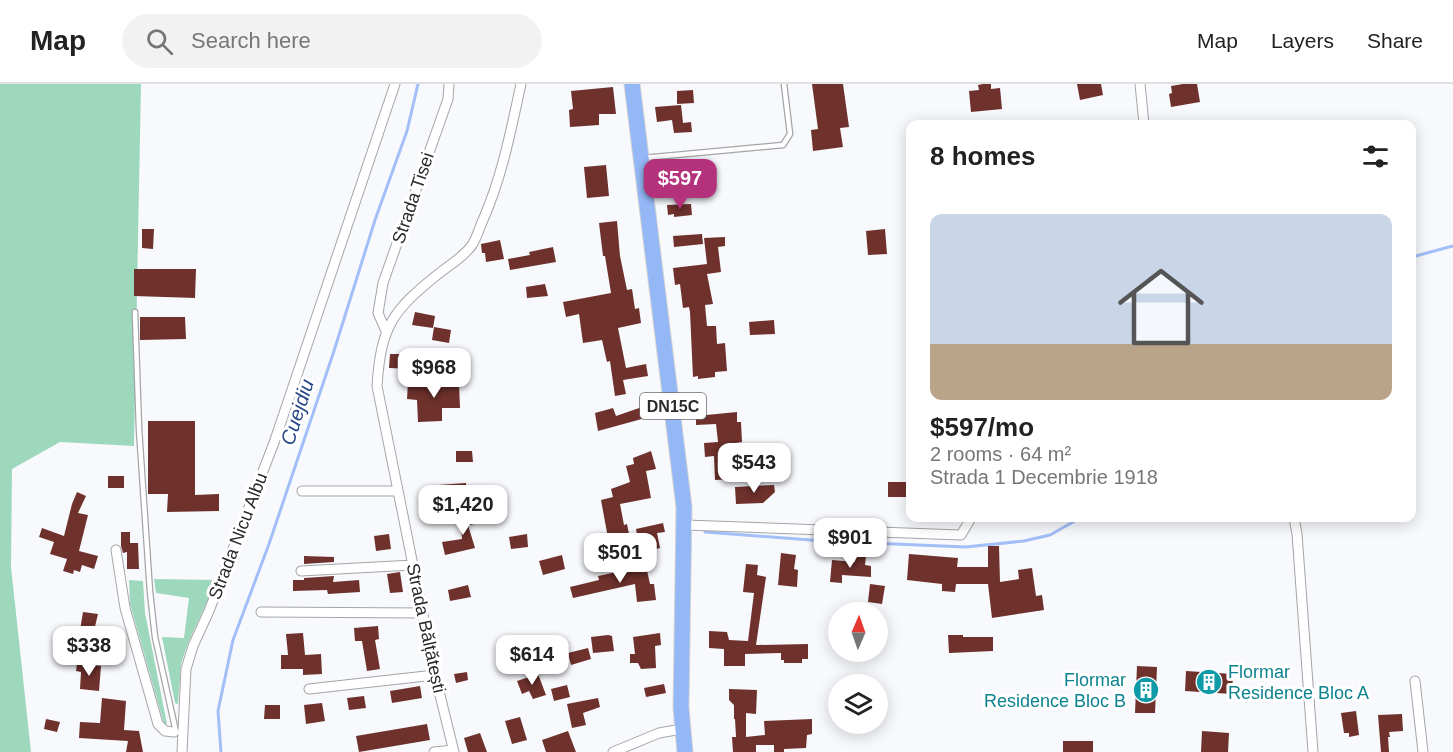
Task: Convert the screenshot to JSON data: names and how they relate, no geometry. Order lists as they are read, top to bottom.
{
  "streets": {
    "main road": ["DN15C"],
    "street": ["Strada Tisei", "Strada Nicu Albu", "Strada Bălțătești"]
  },
  "crossings": [
    ["Strada Tisei", "Strada Bălțătești"]
  ],
  "water": ["Cuejdiu"],
  "places": {
    "building": ["Flormar Residence Bloc A", "Flormar Residence Bloc B"]
  },
  "north": "top",
  "page": {
    "header": "Map",
    "search": "Search here",
    "nav": ["Map", "Layers", "Share"],
    "heading": "8 homes",
    "price": [
      "$597",
      "$968",
      "$543",
      "$1,420",
      "$901",
      "$501",
      "$338",
      "$614"
    ],
    "list": [
      {
        "name": "$597/mo",
        "note": "2 rooms · 64 m² · Strada 1 Decembrie 1918"
      }
    ]
  }
}
